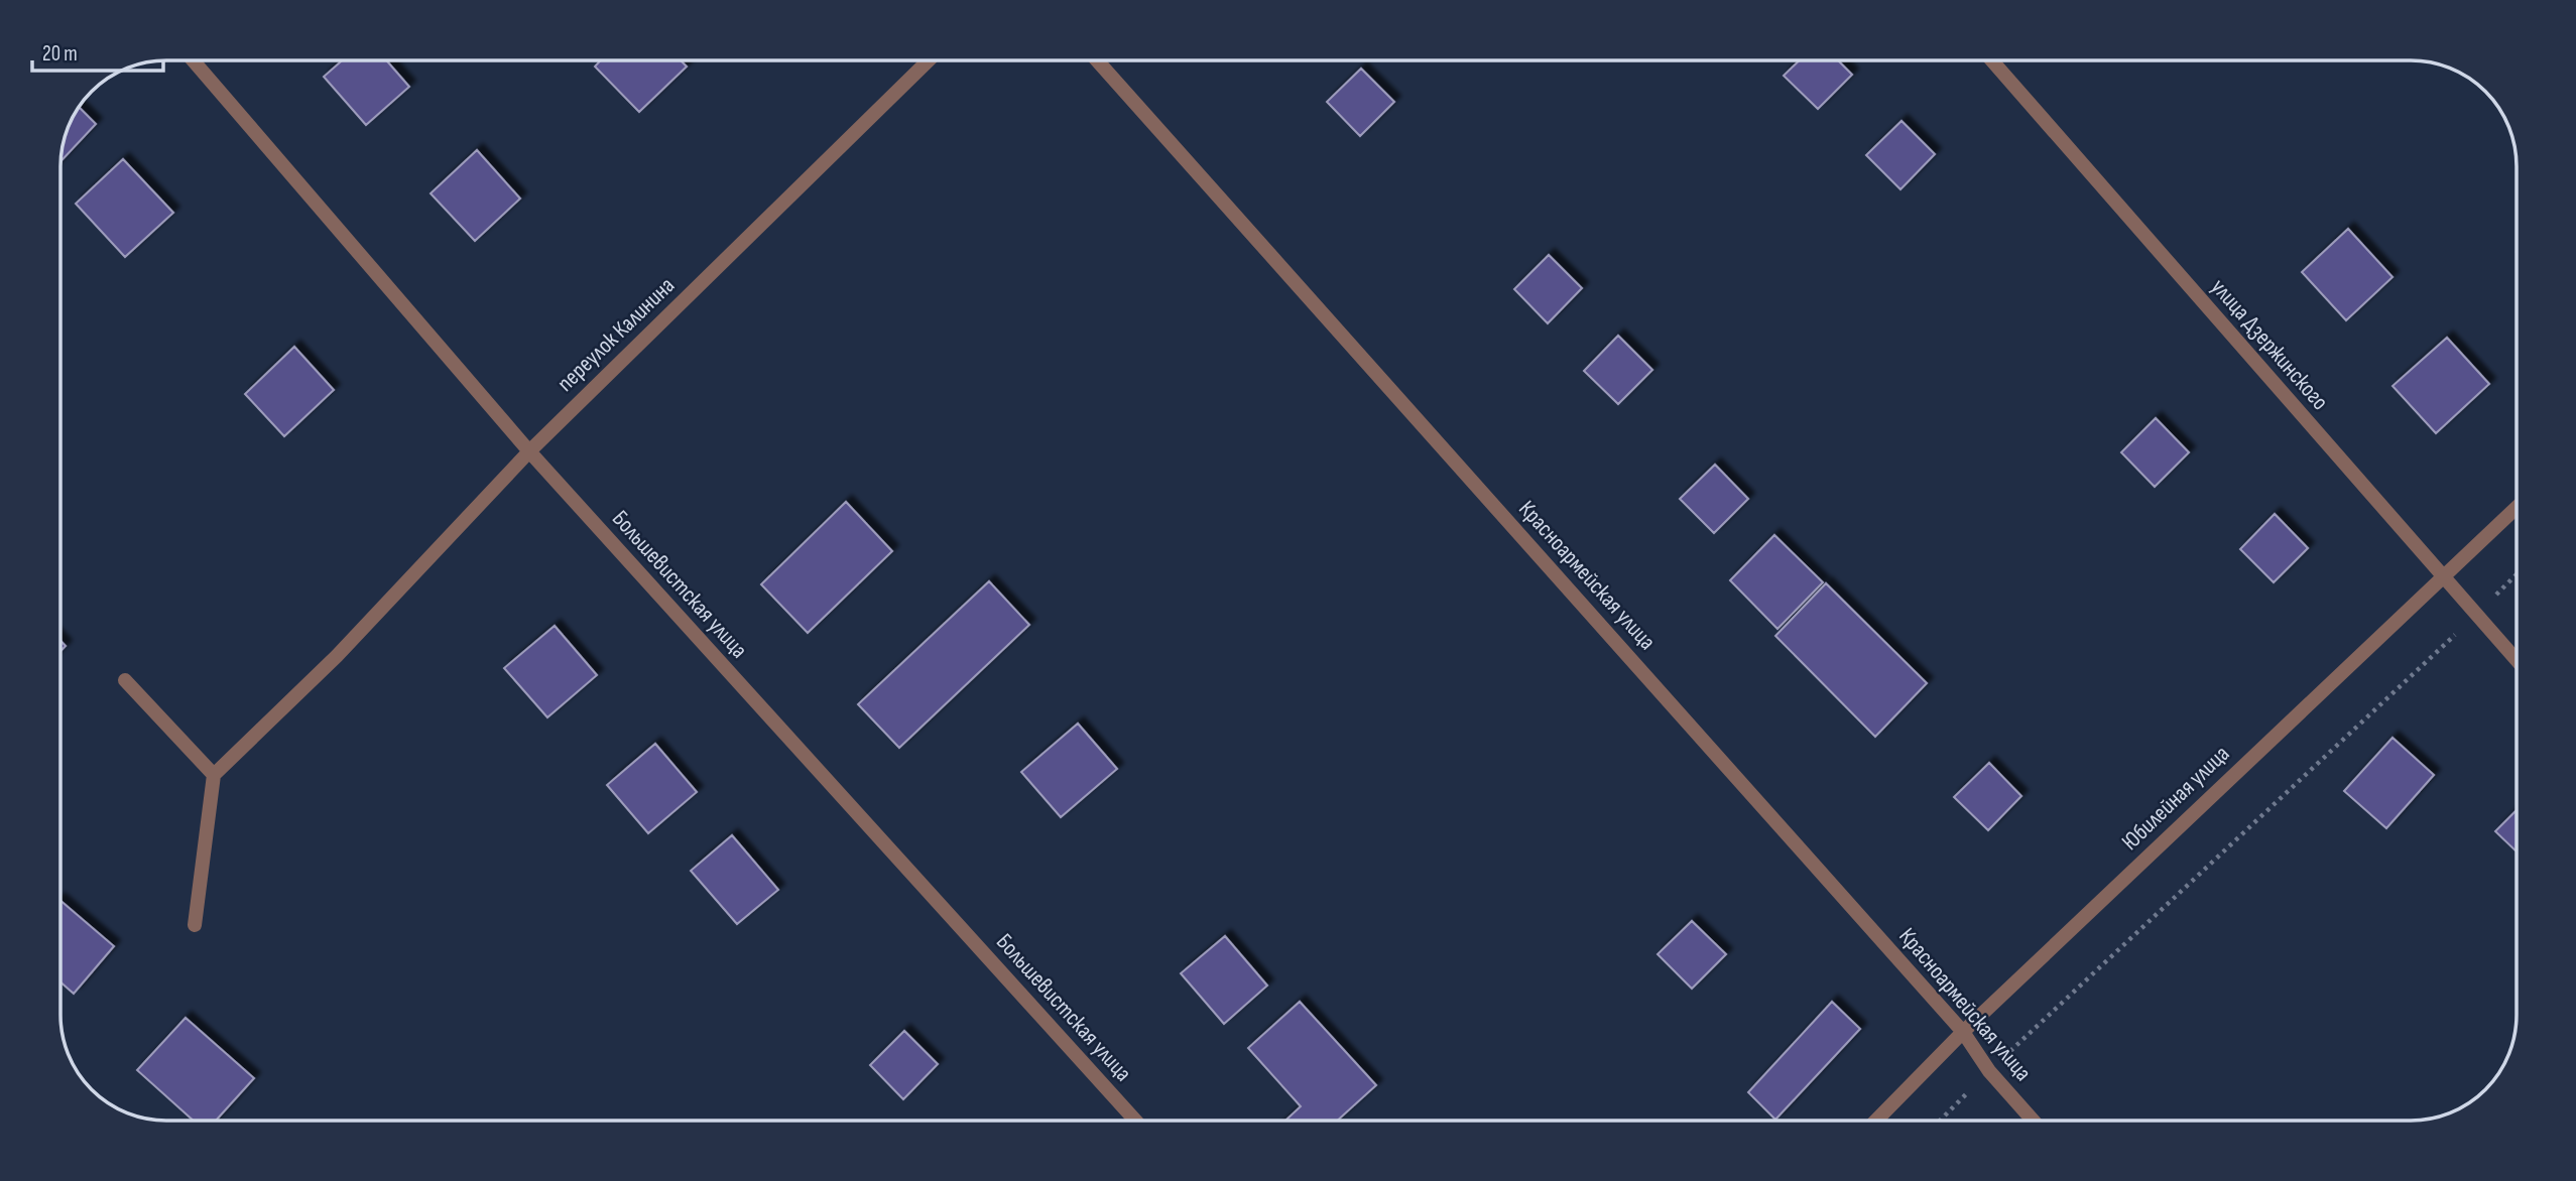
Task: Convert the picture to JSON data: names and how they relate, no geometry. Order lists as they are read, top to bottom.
{
  "streets": {
    "street": [
      "переулок Калинина",
      "улица Дзержинского",
      "Красноармейская улица",
      "Большевистская улица",
      "Юбилейная улица"
    ]
  },
  "crossings": [
    ["переулок Калинина", "Большевистская улица"],
    ["улица Дзержинского", "Юбилейная улица"],
    ["Красноармейская улица", "Юбилейная улица"]
  ],
  "scale_bar": "20 m"
}
